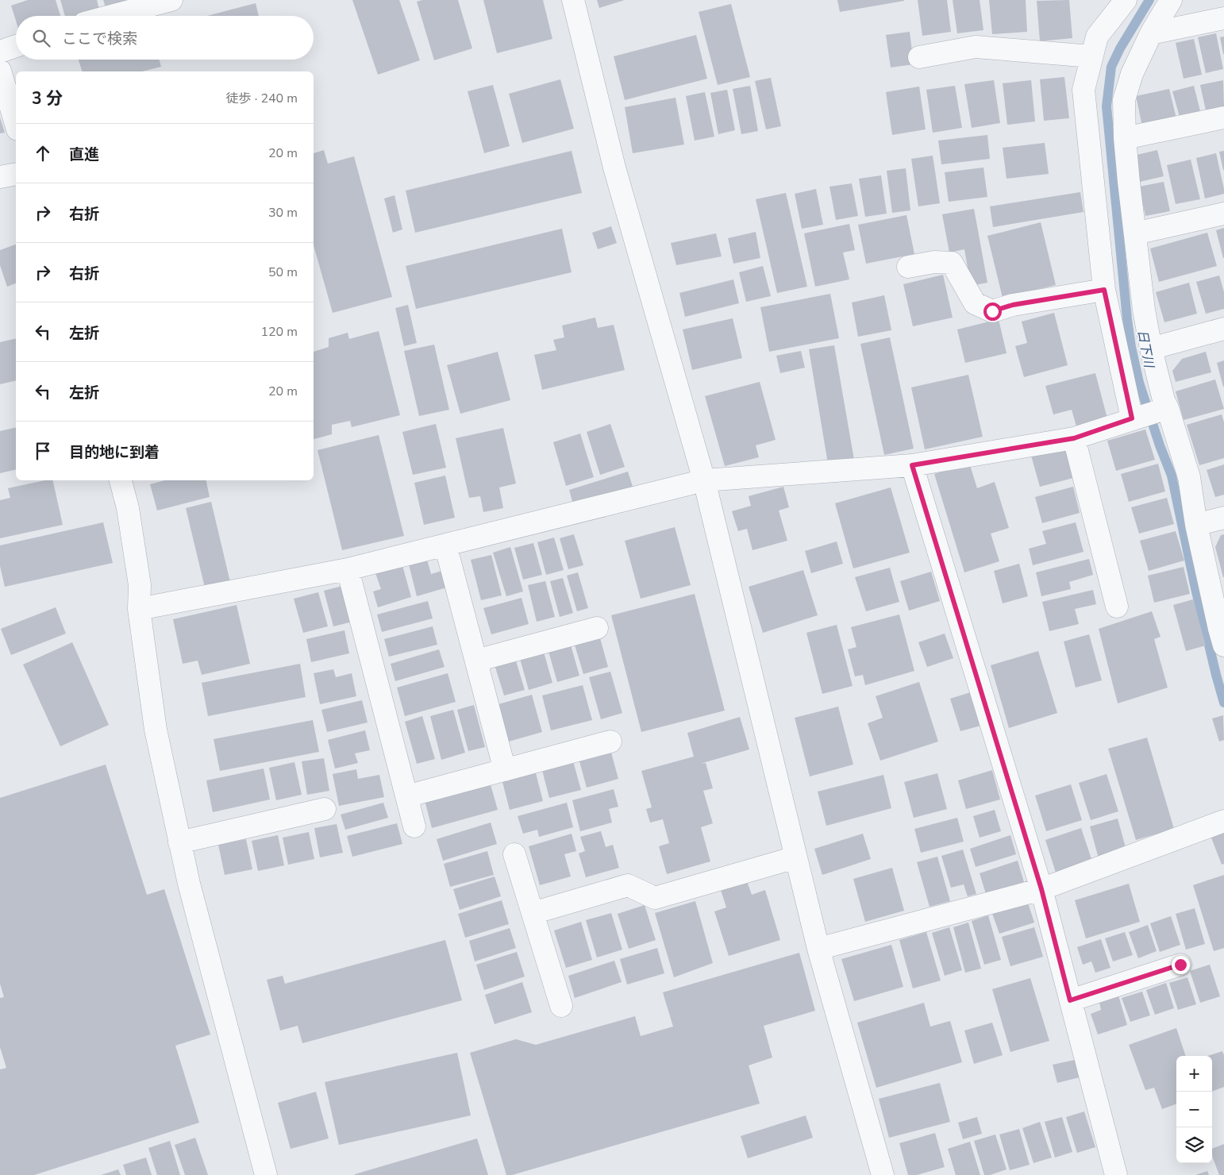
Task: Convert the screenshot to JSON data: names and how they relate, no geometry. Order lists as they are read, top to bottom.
{
  "water": ["日下川"],
  "page": {
    "search": "ここで検索",
    "heading": ["3 分", "徒歩 · 240 m"],
    "list": [
      ["直進", "20 m"],
      ["右折", "30 m"],
      ["右折", "50 m"],
      ["左折", "120 m"],
      ["左折", "20 m"],
      "目的地に到着"
    ],
    "map_buttons": ["+", "−"]
  }
}
